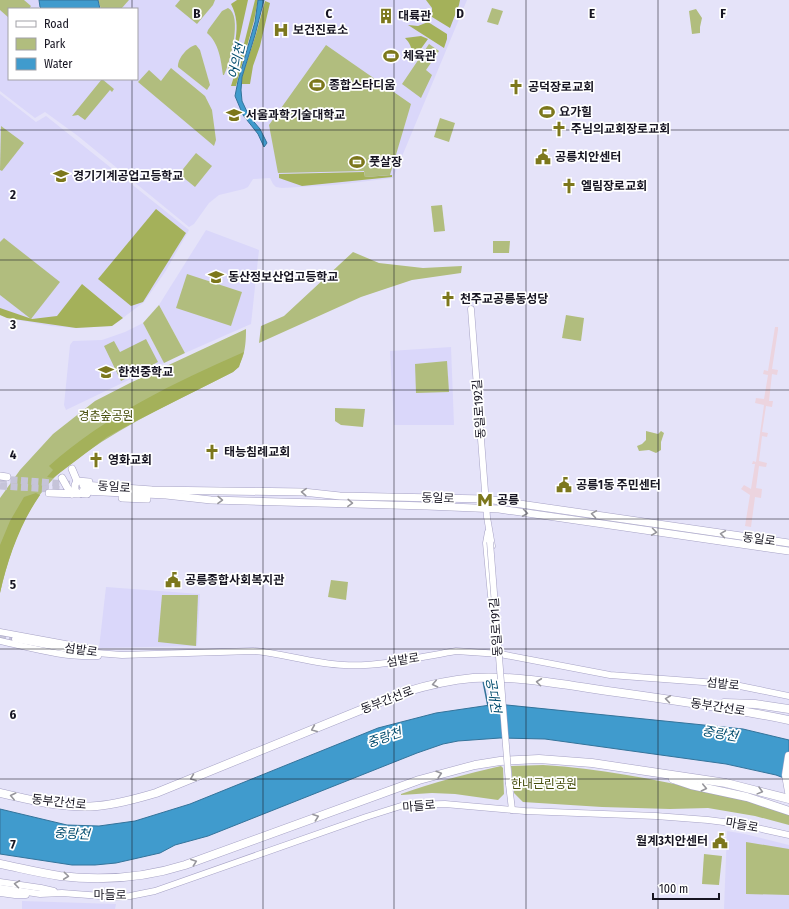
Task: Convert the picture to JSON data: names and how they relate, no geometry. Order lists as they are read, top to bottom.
{
  "streets": {
    "highway": ["동부간선로"],
    "main road": [
      "동일로192길",
      "동일로",
      "동일로191길",
      "섬밭로",
      "마들로"
    ]
  },
  "crossings": [
    ["동일로192길", "동일로"],
    ["동일로192길", "동일로191길"],
    ["동일로", "동일로191길"],
    ["동일로191길", "섬밭로"],
    ["동일로191길", "마들로"]
  ],
  "one_way": ["동부간선로"],
  "water": ["어의천", "공대천", "중랑천"],
  "parks": ["경춘숲공원", "한내근린공원"],
  "places": {
    "building": ["대륙관"],
    "hospital": ["보건진료소"],
    "sports": [
      "체육관",
      "종합스타디움",
      "요가힐",
      "풋살장"
    ],
    "church": [
      "공덕장로교회",
      "주님의교회장로교회",
      "엘림장로교회",
      "천주교공릉동성당",
      "태능침례교회",
      "영화교회"
    ],
    "school or university": [
      "서울과학기술대학교",
      "경기기계공업고등학교",
      "동산정보산업고등학교",
      "한천중학교"
    ],
    "public building": [
      "공릉치안센터",
      "공릉1동 주민센터",
      "공릉종합사회복지관",
      "월계3치안센터"
    ],
    "metro station": ["공릉"]
  },
  "legend": ["Road", "Park", "Water"],
  "scale_bar": "100 m",
  "grid": {
    "columns": [
      "B",
      "C",
      "D",
      "E",
      "F"
    ],
    "rows": [
      "2",
      "3",
      "4",
      "5",
      "6",
      "7"
    ]
  }
}
